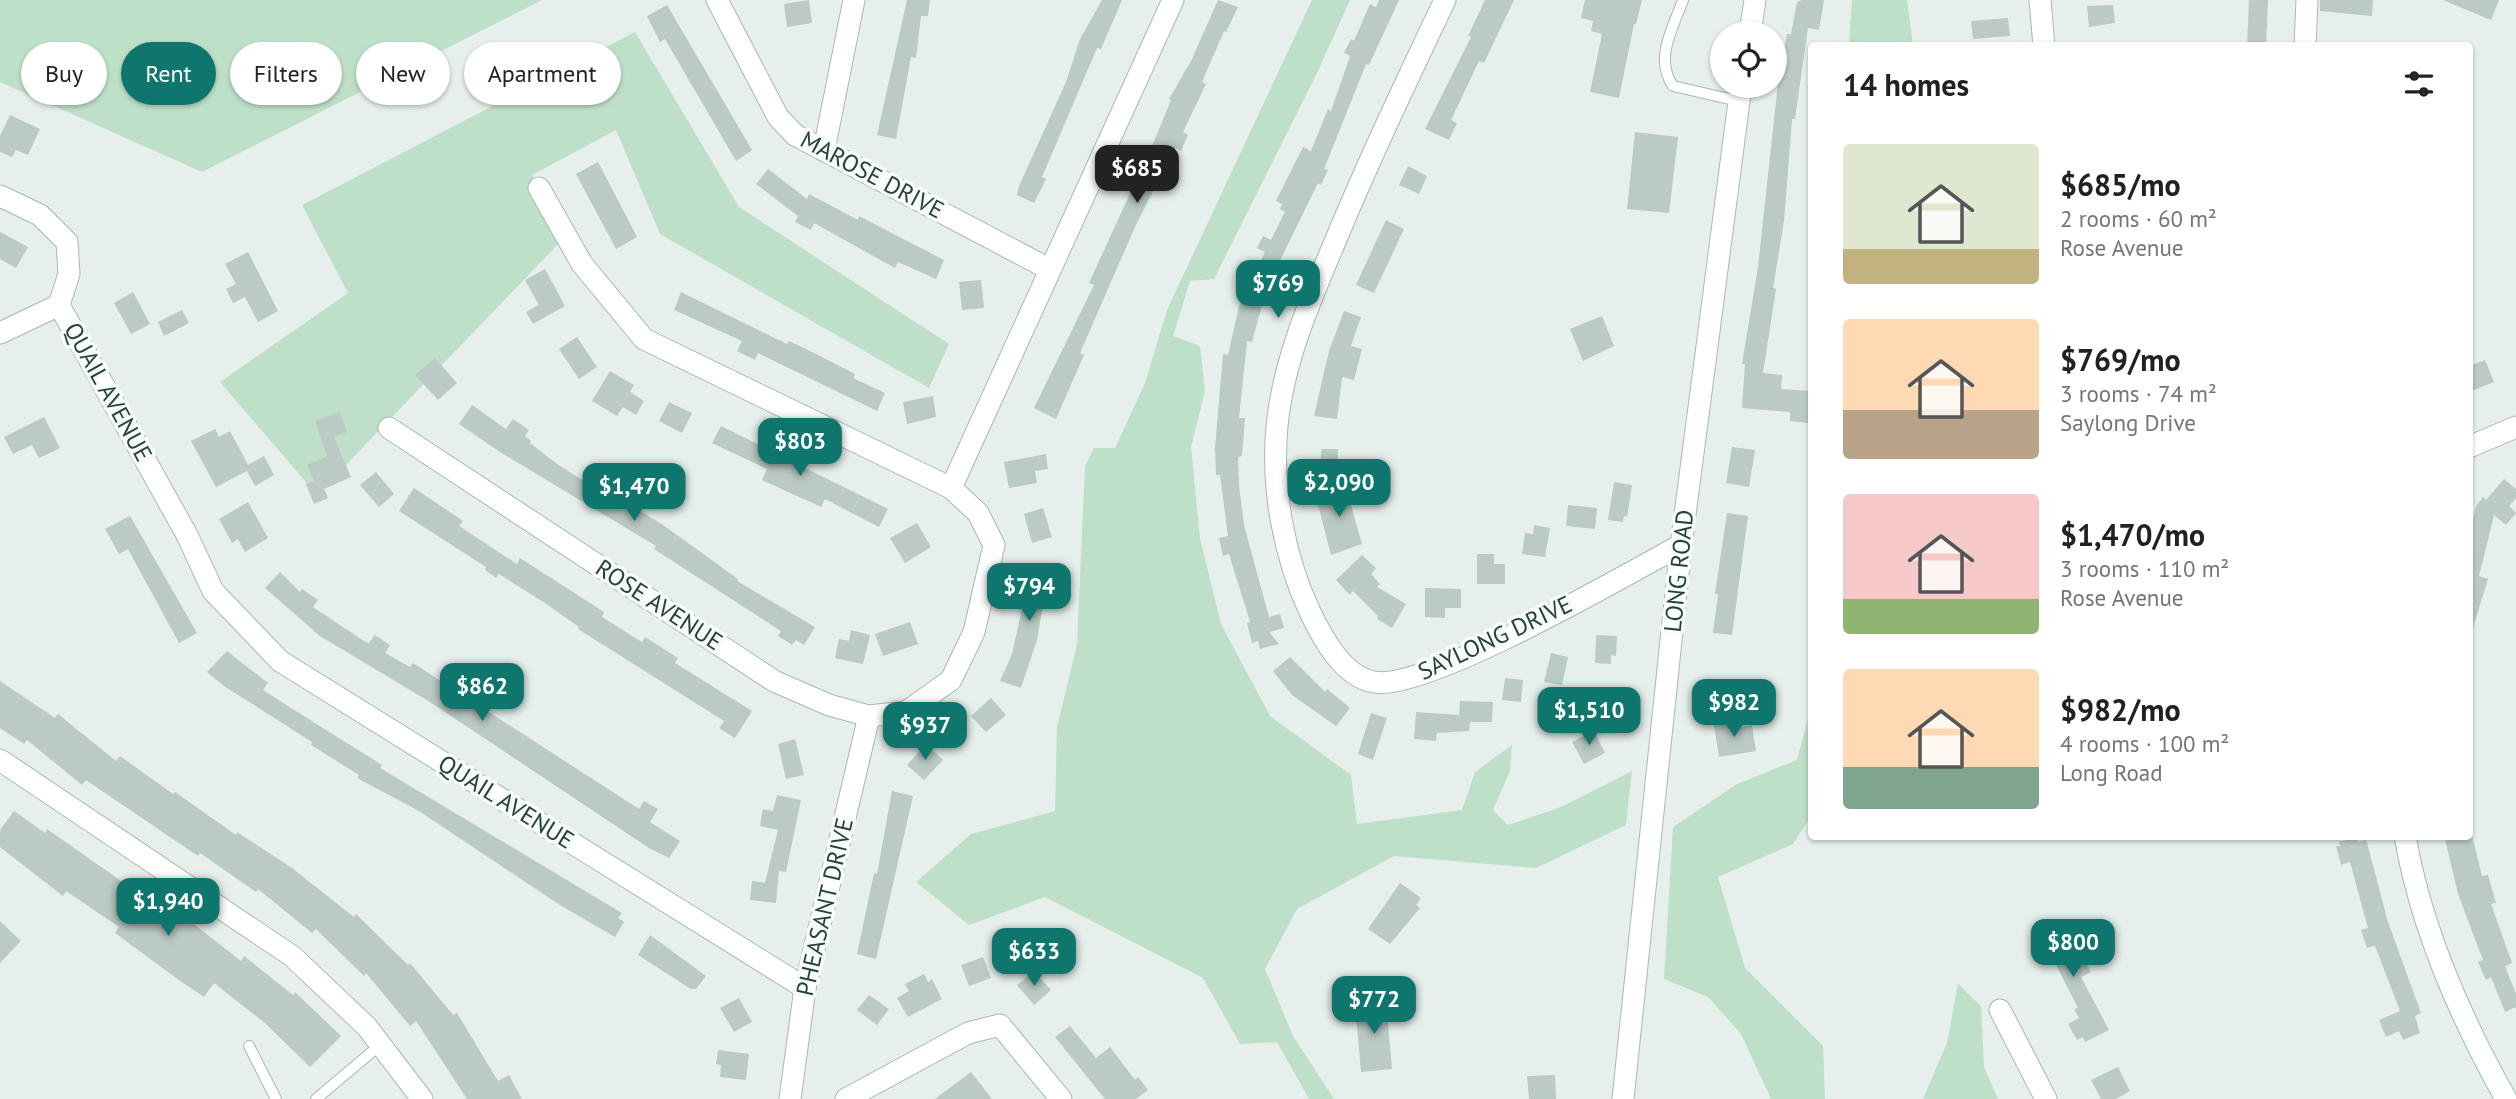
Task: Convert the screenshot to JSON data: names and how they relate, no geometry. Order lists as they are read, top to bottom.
{
  "streets": {
    "street": [
      "MAROSE DRIVE",
      "QUAIL AVENUE",
      "LONG ROAD",
      "ROSE AVENUE",
      "SAYLONG DRIVE",
      "PHEASANT DRIVE"
    ]
  },
  "crossings": [
    ["QUAIL AVENUE", "PHEASANT DRIVE"],
    ["LONG ROAD", "SAYLONG DRIVE"],
    ["ROSE AVENUE", "PHEASANT DRIVE"]
  ],
  "page": {
    "chip": [
      "Buy",
      "Rent",
      "Filters",
      "New",
      "Apartment"
    ],
    "heading": "14 homes",
    "list": [
      {
        "name": "$685/mo",
        "note": "2 rooms · 60 m² · Rose Avenue"
      },
      {
        "name": "$769/mo",
        "note": "3 rooms · 74 m² · Saylong Drive"
      },
      {
        "name": "$1,470/mo",
        "note": "3 rooms · 110 m² · Rose Avenue"
      },
      {
        "name": "$982/mo",
        "note": "4 rooms · 100 m² · Long Road"
      }
    ],
    "price": [
      "$685",
      "$769",
      "$803",
      "$2,090",
      "$1,470",
      "$794",
      "$862",
      "$982",
      "$1,510",
      "$937",
      "$1,940",
      "$800",
      "$633",
      "$772"
    ]
  }
}
